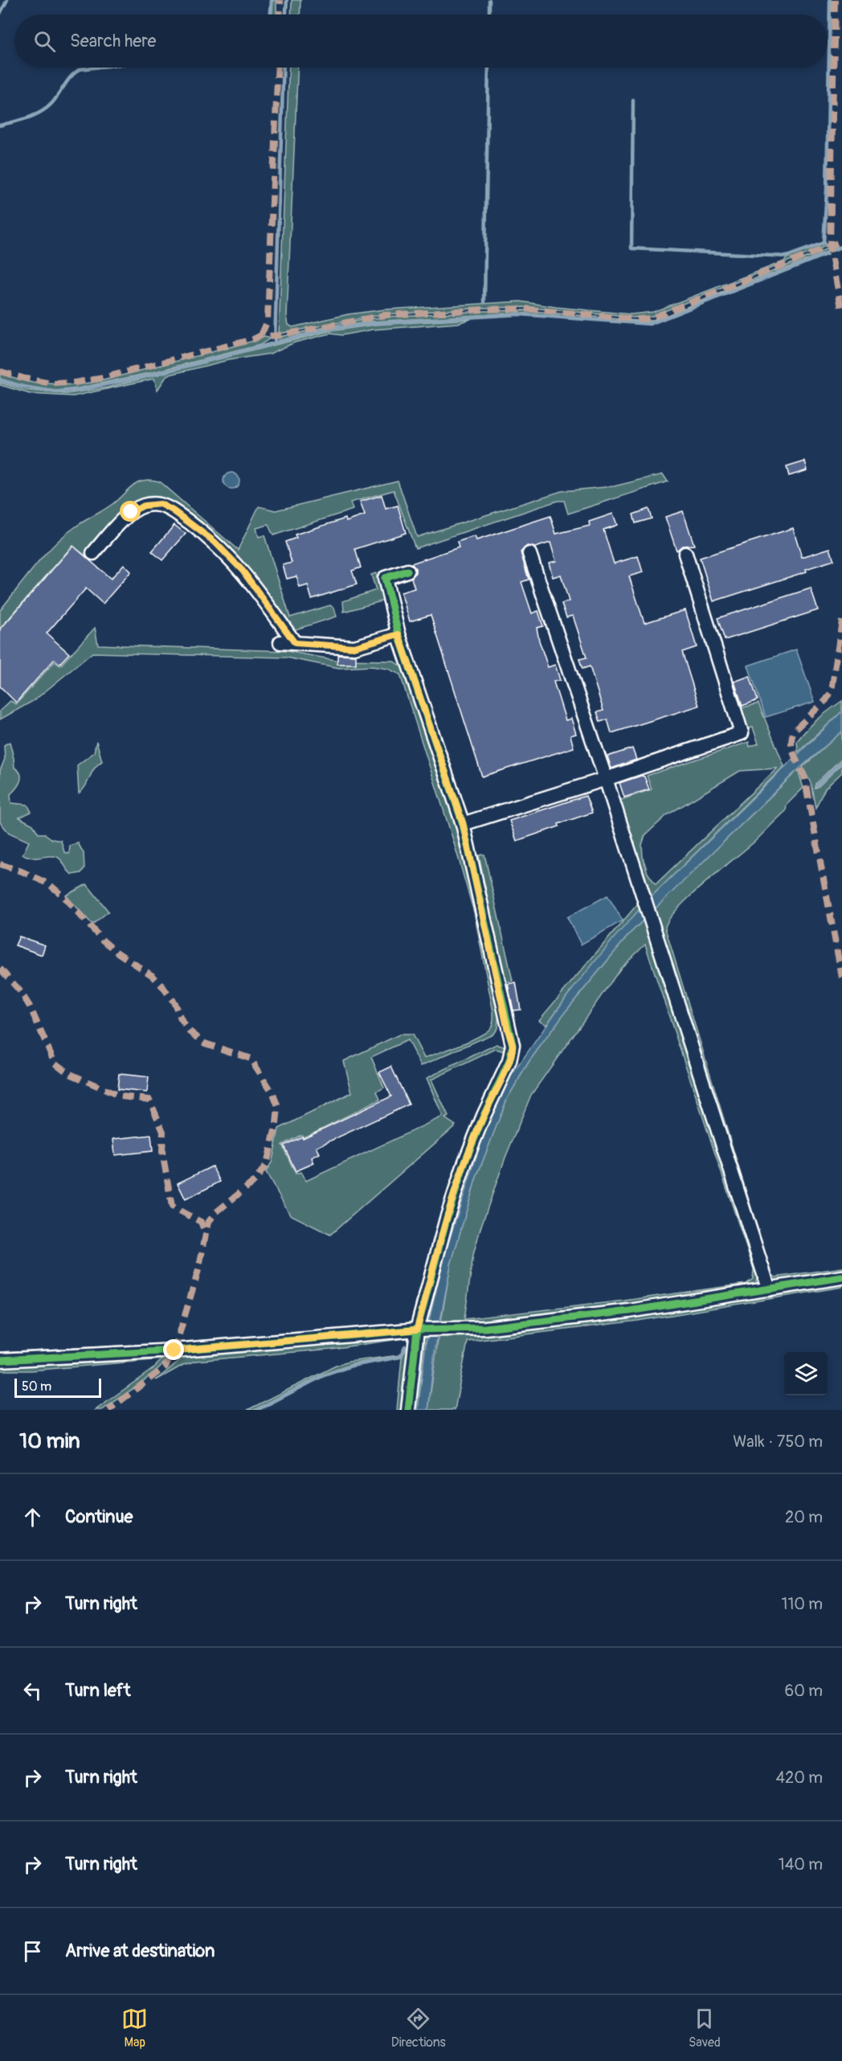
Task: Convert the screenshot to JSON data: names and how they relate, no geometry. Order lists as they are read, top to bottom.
{
  "scale_bar": "50 m",
  "page": {
    "search": "Search here",
    "scale": "50 m",
    "heading": ["10 min", "Walk · 750 m"],
    "list": [
      ["Continue", "20 m"],
      ["Turn right", "110 m"],
      ["Turn left", "60 m"],
      ["Turn right", "420 m"],
      ["Turn right", "140 m"],
      "Arrive at destination"
    ],
    "nav": ["Map", "Directions", "Saved"]
  }
}
